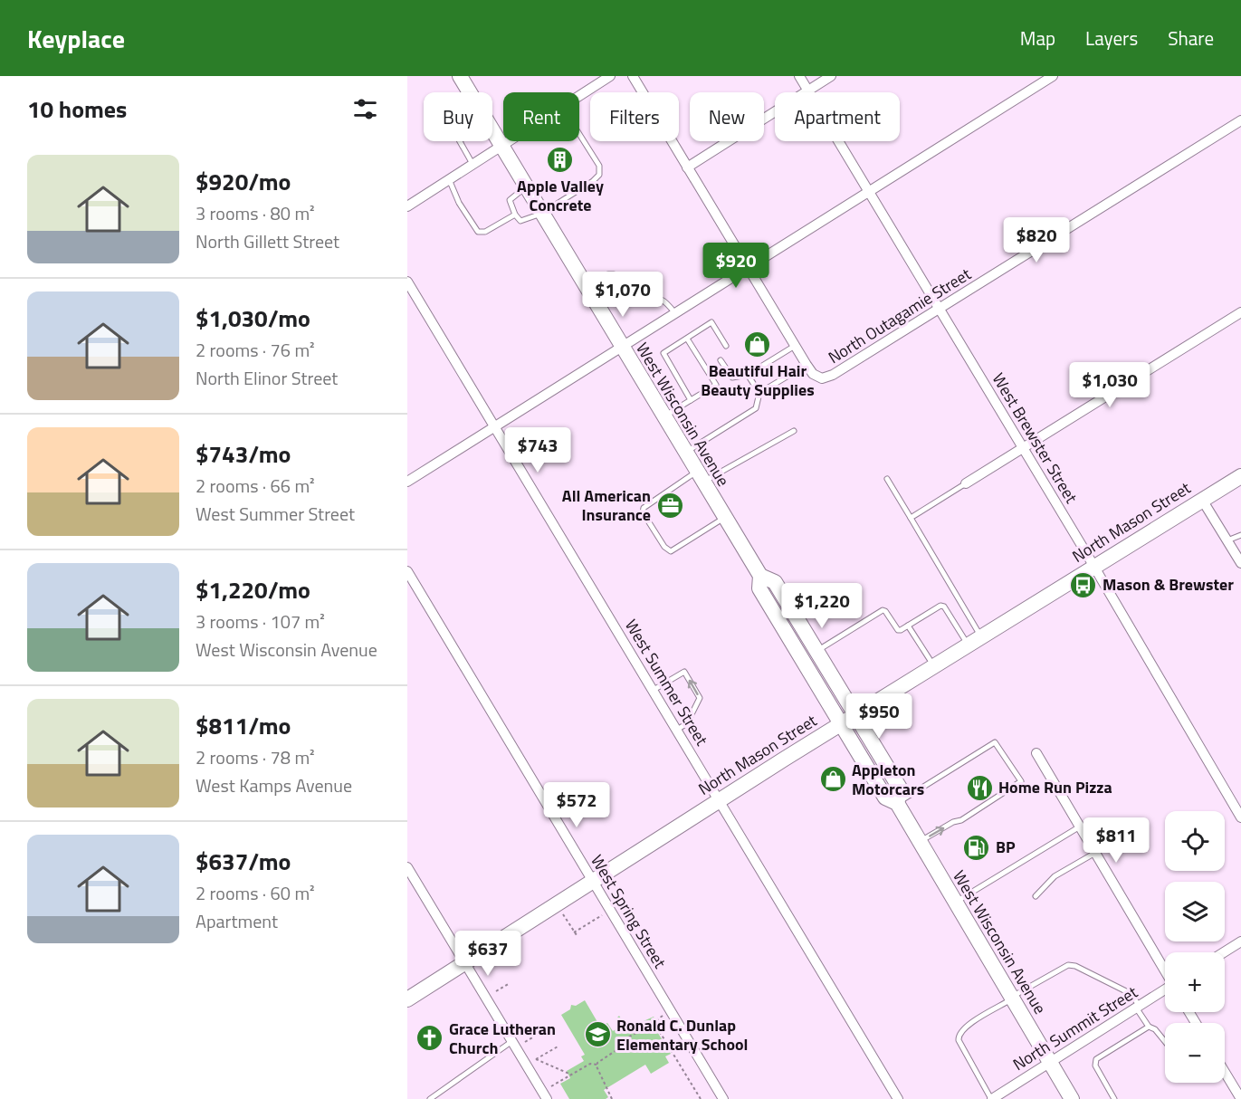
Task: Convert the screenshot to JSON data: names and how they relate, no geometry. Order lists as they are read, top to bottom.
{
  "streets": {
    "main road": ["West Wisconsin Avenue", "North Mason Street"],
    "street": [
      "North Outagamie Street",
      "West Brewster Street",
      "West Summer Street",
      "West Spring Street",
      "North Summit Street"
    ]
  },
  "crossings": [
    ["North Outagamie Street", "West Brewster Street"],
    ["West Wisconsin Avenue", "North Mason Street"],
    ["West Wisconsin Avenue", "North Summit Street"],
    ["West Brewster Street", "North Mason Street"],
    ["North Mason Street", "West Summer Street"],
    ["North Mason Street", "West Spring Street"]
  ],
  "places": {
    "building": ["Apple Valley Concrete"],
    "shop": ["Beautiful Hair Beauty Supplies", "Appleton Motorcars"],
    "office": ["All American Insurance"],
    "bus stop": ["Mason & Brewster"],
    "restaurant": ["Home Run Pizza"],
    "fuel station": ["BP"],
    "school or university": ["Ronald C. Dunlap Elementary School"],
    "church": ["Grace Lutheran Church"]
  },
  "page": {
    "header": "Keyplace",
    "nav": ["Map", "Layers", "Share"],
    "heading": "10 homes",
    "chip": [
      "Buy",
      "Rent",
      "Filters",
      "New",
      "Apartment"
    ],
    "list": [
      {
        "name": "$920/mo",
        "note": "3 rooms · 80 m² · North Gillett Street"
      },
      {
        "name": "$1,030/mo",
        "note": "2 rooms · 76 m² · North Elinor Street"
      },
      {
        "name": "$743/mo",
        "note": "2 rooms · 66 m² · West Summer Street"
      },
      {
        "name": "$1,220/mo",
        "note": "3 rooms · 107 m² · West Wisconsin Avenue"
      },
      {
        "name": "$811/mo",
        "note": "2 rooms · 78 m² · West Kamps Avenue"
      },
      {
        "name": "$637/mo",
        "note": "2 rooms · 60 m² · Apartment"
      }
    ],
    "price": [
      "$820",
      "$920",
      "$1,070",
      "$1,030",
      "$743",
      "$1,220",
      "$950",
      "$572",
      "$811",
      "$637"
    ],
    "map_buttons": ["+", "−"]
  }
}
